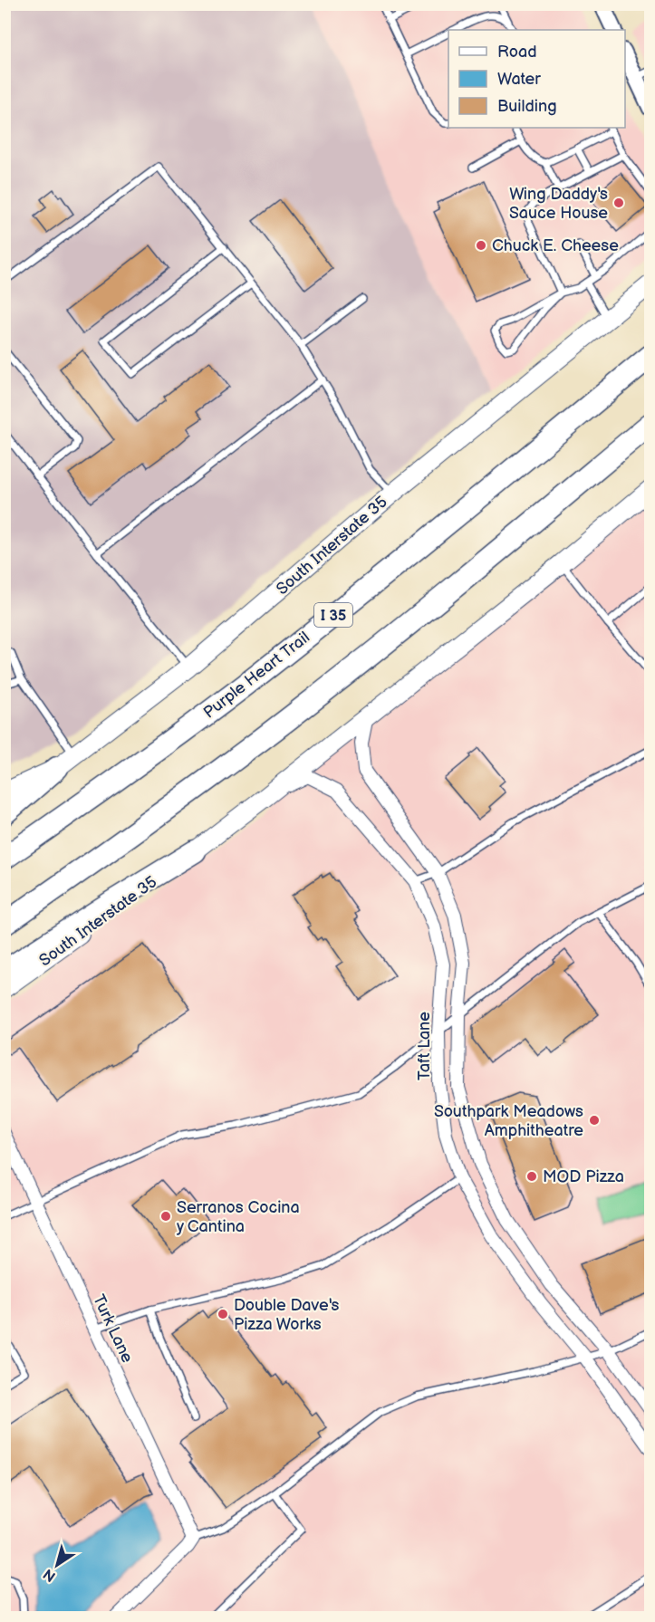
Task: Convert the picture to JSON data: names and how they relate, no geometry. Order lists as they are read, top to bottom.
{
  "streets": {
    "highway": ["I 35", "Purple Heart Trail"],
    "main road": ["South Interstate 35"],
    "street": ["Taft Lane", "Turk Lane"]
  },
  "crossings": [
    ["South Interstate 35", "Taft Lane"]
  ],
  "places": [
    "Wing Daddy's Sauce House",
    "Chuck E. Cheese",
    "Southpark Meadows Amphitheatre",
    "MOD Pizza",
    "Serranos Cocina y Cantina",
    "Double Dave's Pizza Works"
  ],
  "legend": ["Road", "Water", "Building"],
  "north": "bottom left"
}
